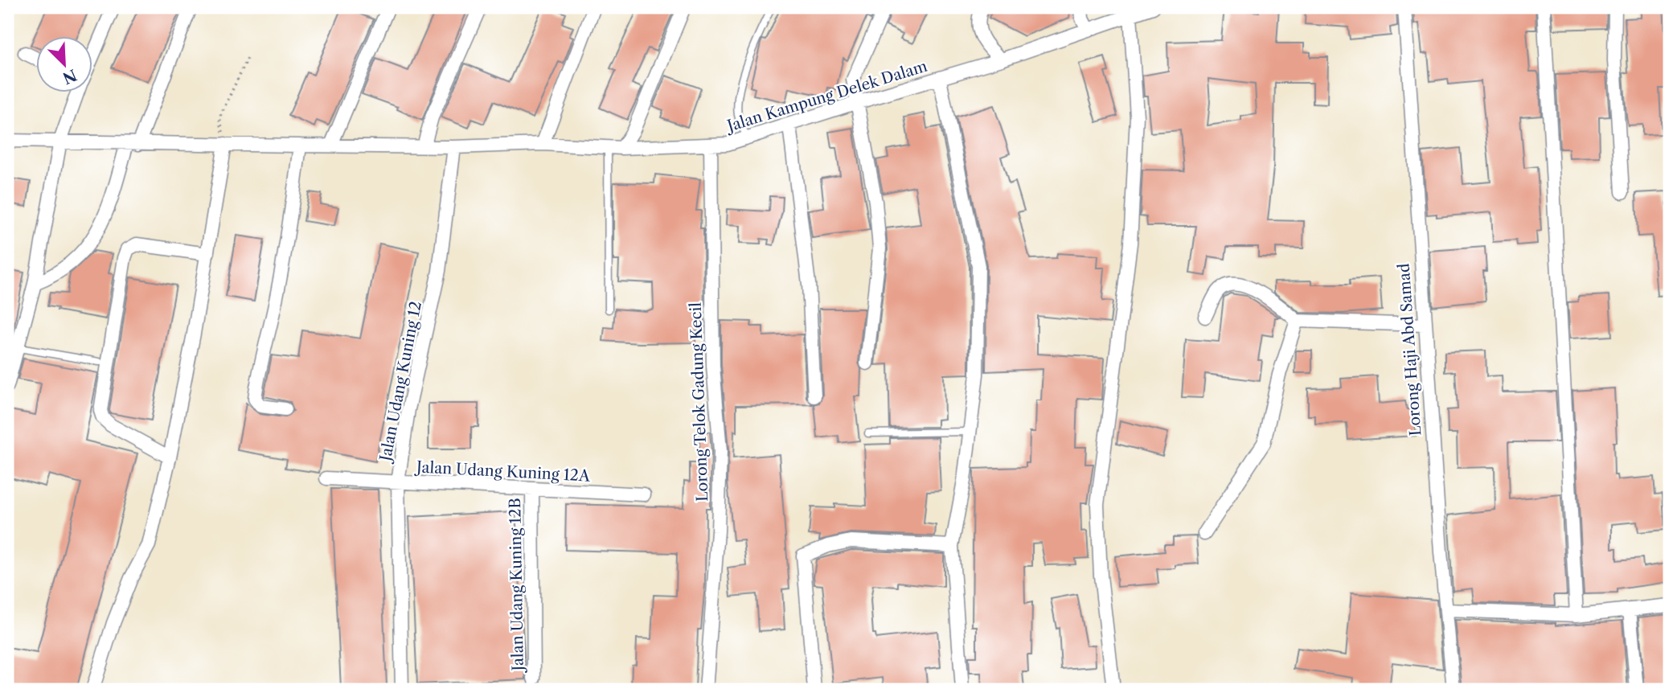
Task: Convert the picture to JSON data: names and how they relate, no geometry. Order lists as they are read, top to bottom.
{
  "streets": {
    "street": [
      "Jalan Kampung Delek Dalam",
      "Lorong Haji Abd Samad",
      "Jalan Udang Kuning 12",
      "Lorong Telok Gadung Kecil",
      "Jalan Udang Kuning 12A",
      "Jalan Udang Kuning 12B"
    ]
  },
  "crossings": [
    ["Jalan Kampung Delek Dalam", "Jalan Udang Kuning 12"],
    ["Jalan Kampung Delek Dalam", "Lorong Telok Gadung Kecil"],
    ["Jalan Udang Kuning 12", "Jalan Udang Kuning 12A"],
    ["Jalan Udang Kuning 12A", "Jalan Udang Kuning 12B"]
  ],
  "north": "bottom right"
}
